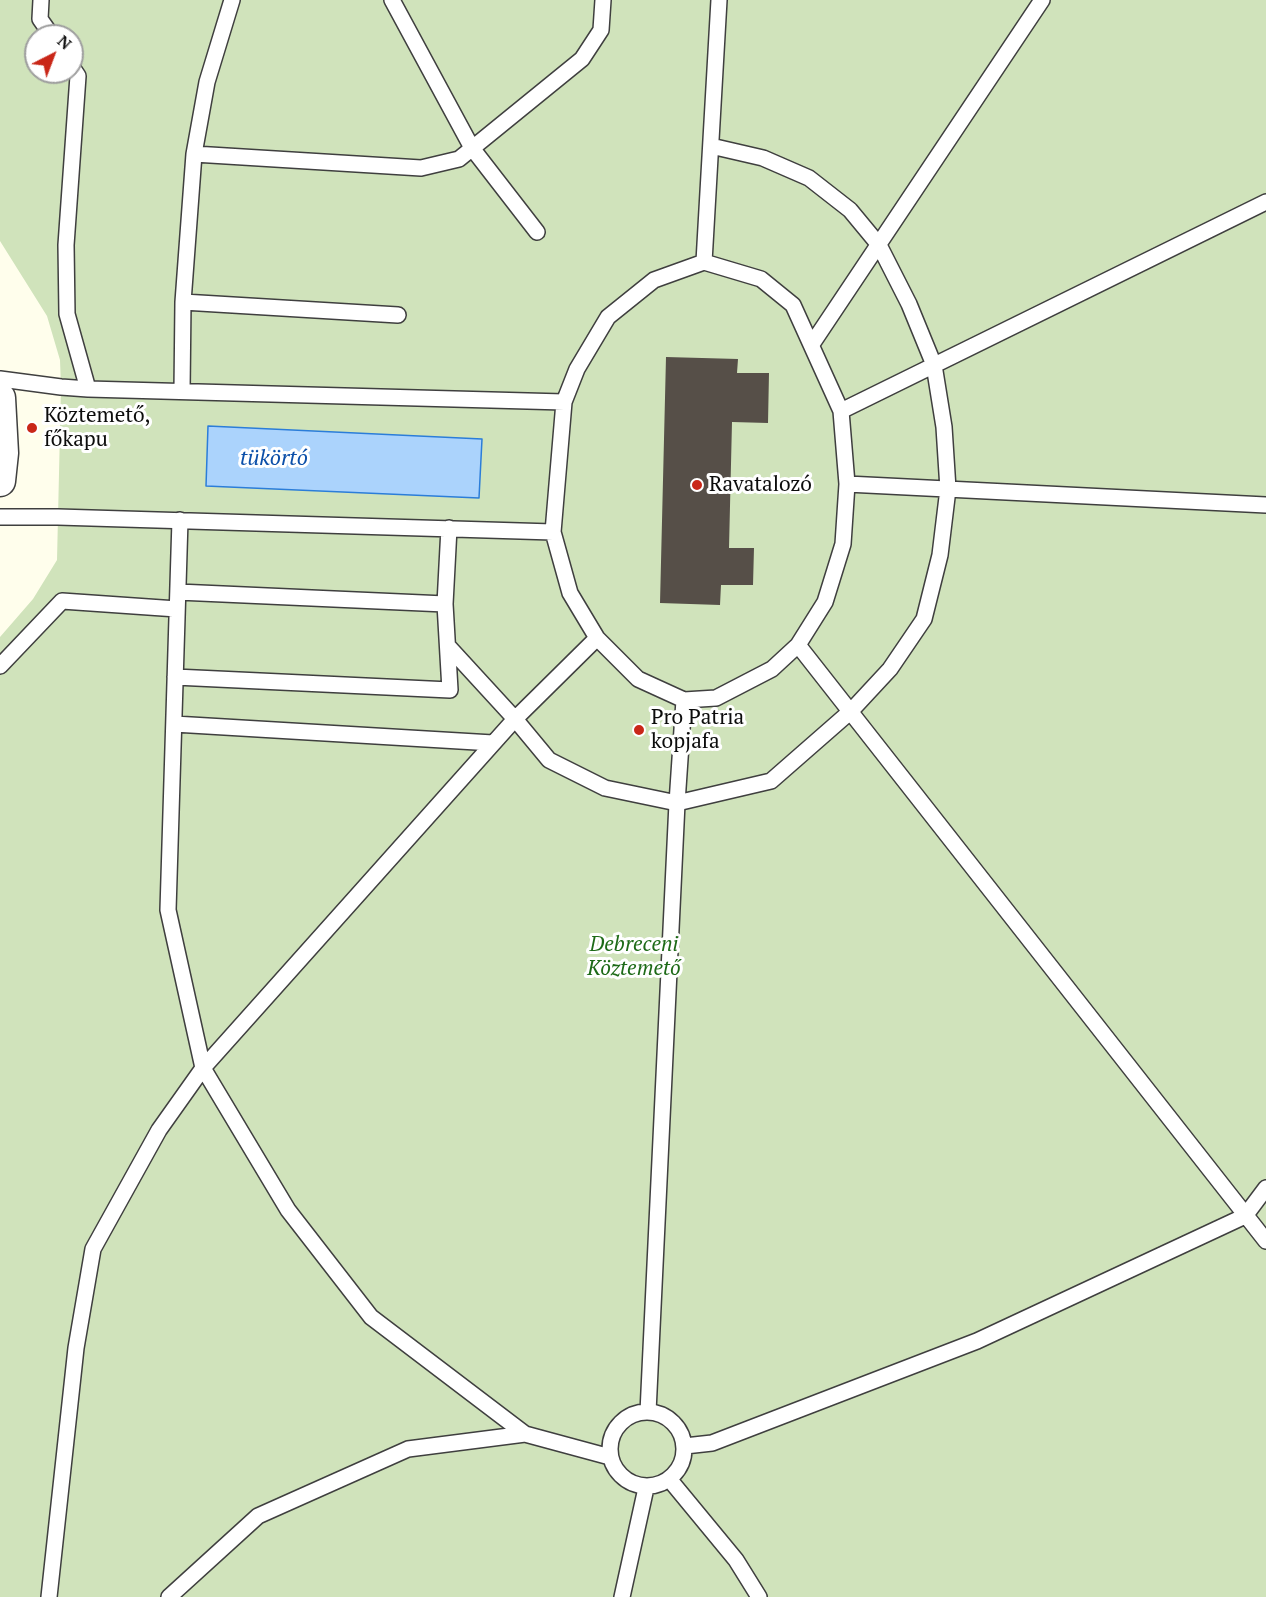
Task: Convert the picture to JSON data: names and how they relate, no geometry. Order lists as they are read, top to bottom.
{
  "water": ["tükörtó"],
  "parks": ["Debreceni Köztemető"],
  "places": ["Köztemető, főkapu", "Ravatalozó", "Pro Patria kopjafa"],
  "north": "top right"
}
